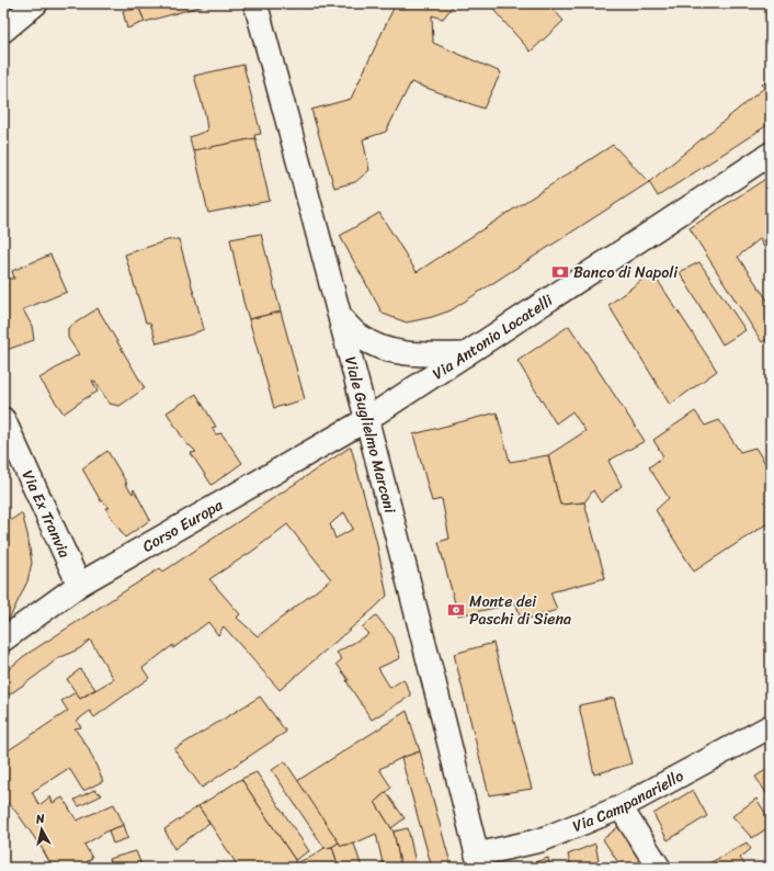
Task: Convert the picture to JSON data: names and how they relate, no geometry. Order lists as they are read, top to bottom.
{
  "streets": {
    "street": [
      "Via Antonio Locatelli",
      "Viale Guglielmo Marconi",
      "Via Ex Tranvia",
      "Corso Europa",
      "Via Campanariello"
    ]
  },
  "crossings": [
    ["Via Antonio Locatelli", "Viale Guglielmo Marconi"],
    ["Via Antonio Locatelli", "Corso Europa"],
    ["Viale Guglielmo Marconi", "Corso Europa"],
    ["Viale Guglielmo Marconi", "Via Campanariello"],
    ["Via Ex Tranvia", "Corso Europa"]
  ],
  "places": {
    "bank": ["Banco di Napoli", "Monte dei Paschi di Siena"]
  },
  "north": "top"
}
